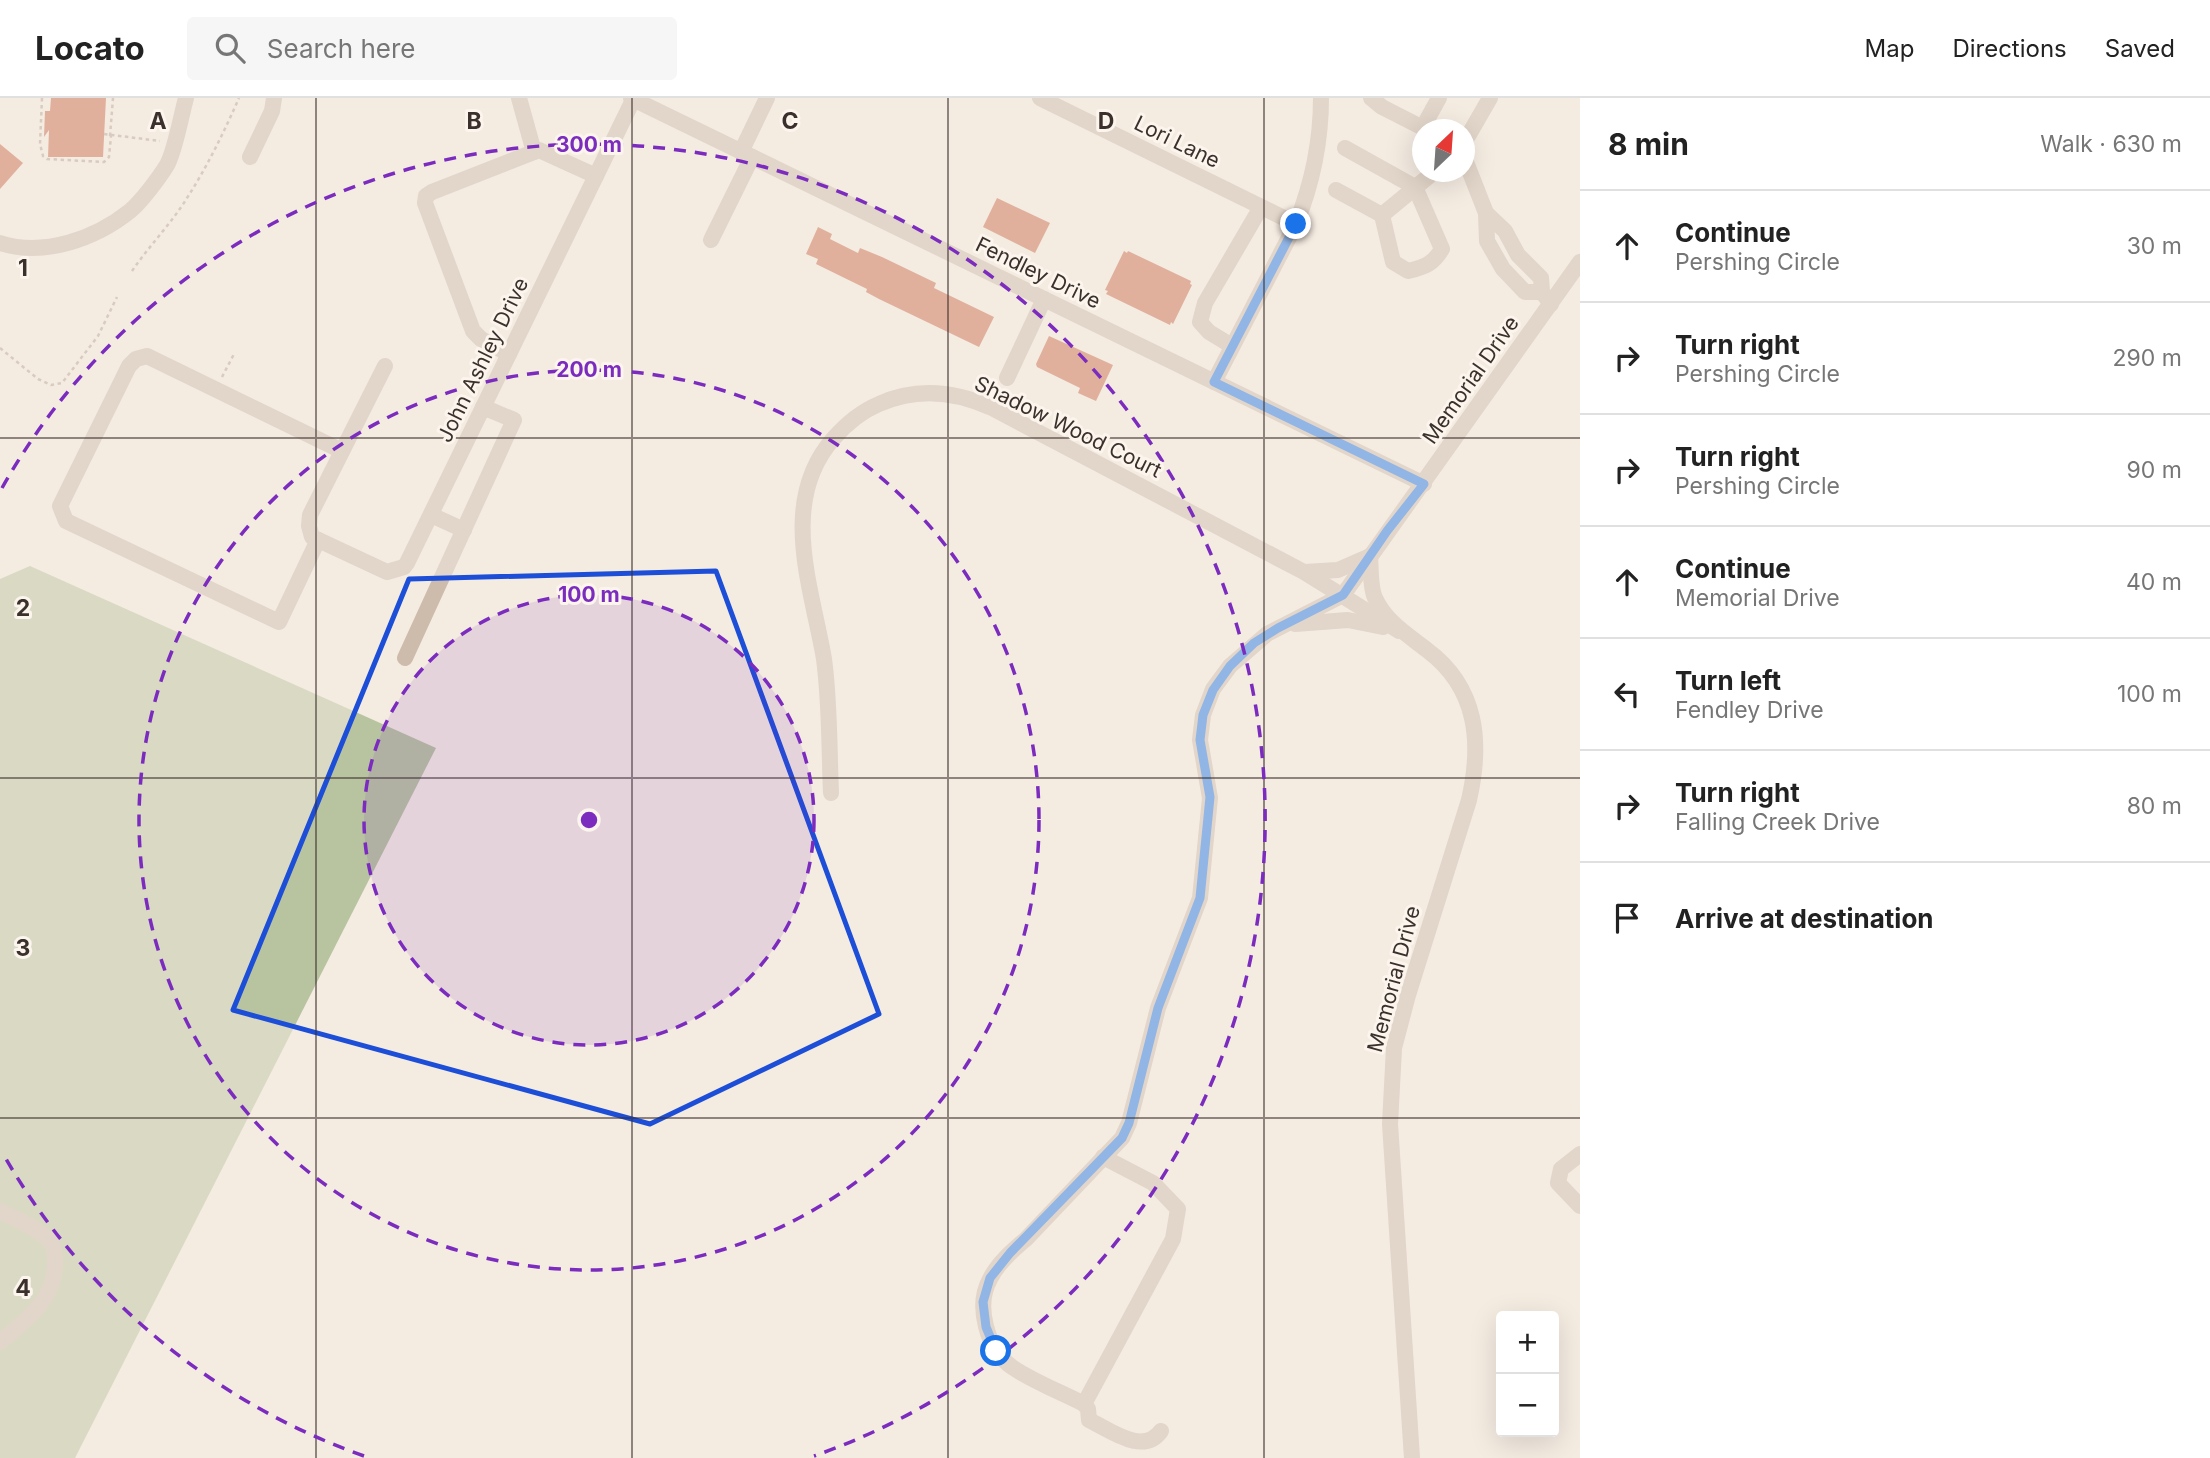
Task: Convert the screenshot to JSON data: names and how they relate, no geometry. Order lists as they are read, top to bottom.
{
  "streets": {
    "street": [
      "Lori Lane",
      "Fendley Drive",
      "John Ashley Drive",
      "Memorial Drive",
      "Shadow Wood Court"
    ]
  },
  "crossings": [
    ["Fendley Drive", "John Ashley Drive"],
    ["Fendley Drive", "Memorial Drive"],
    ["Memorial Drive", "Shadow Wood Court"]
  ],
  "north": "top right",
  "page": {
    "header": "Locato",
    "search": "Search here",
    "nav": ["Map", "Directions", "Saved"],
    "heading": ["8 min", "Walk · 630 m"],
    "list": [
      ["Continue", "Pershing Circle", "30 m"],
      ["Turn right", "Pershing Circle", "290 m"],
      ["Turn right", "Pershing Circle", "90 m"],
      ["Continue", "Memorial Drive", "40 m"],
      ["Turn left", "Fendley Drive", "100 m"],
      ["Turn right", "Falling Creek Drive", "80 m"],
      "Arrive at destination"
    ],
    "map_buttons": ["+", "−"]
  },
  "grid": {
    "columns": [
      "A",
      "B",
      "C",
      "D"
    ],
    "rows": [
      "1",
      "2",
      "3",
      "4"
    ]
  },
  "rings": ["300 m", "200 m", "100 m"]
}
